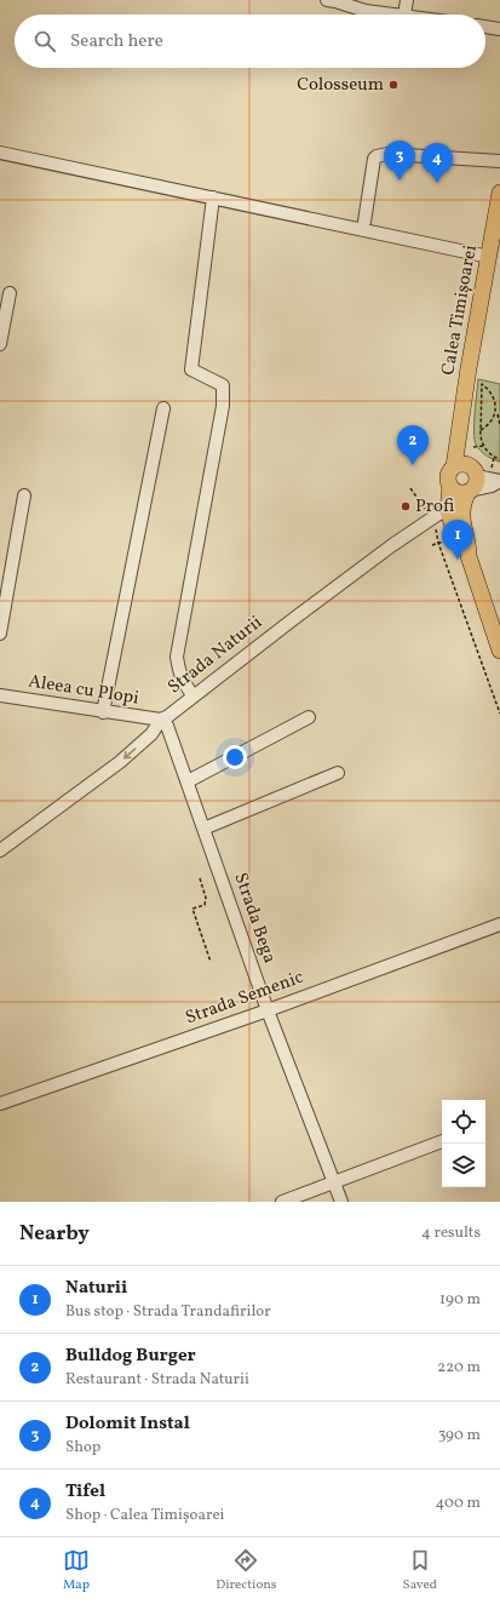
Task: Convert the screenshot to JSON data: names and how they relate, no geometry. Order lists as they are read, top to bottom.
{
  "streets": {
    "main road": ["Calea Timișoarei"],
    "street": [
      "Strada Naturii",
      "Aleea cu Plopi",
      "Strada Bega",
      "Strada Semenic"
    ]
  },
  "crossings": [
    ["Calea Timișoarei", "Strada Naturii"],
    ["Strada Naturii", "Aleea cu Plopi"],
    ["Strada Naturii", "Strada Bega"],
    ["Aleea cu Plopi", "Strada Bega"],
    ["Strada Bega", "Strada Semenic"]
  ],
  "places": ["Colosseum", "Profi"],
  "page": {
    "search": "Search here",
    "pins": [
      "3",
      "4",
      "2",
      "1"
    ],
    "heading": ["Nearby", "4 results"],
    "list": [
      {
        "mark": "1",
        "name": "Naturii",
        "note": "Bus stop · Strada Trandafirilor",
        "value": "190 m"
      },
      {
        "mark": "2",
        "name": "Bulldog Burger",
        "note": "Restaurant · Strada Naturii",
        "value": "220 m"
      },
      {
        "mark": "3",
        "name": "Dolomit Instal",
        "note": "Shop",
        "value": "390 m"
      },
      {
        "mark": "4",
        "name": "Tifel",
        "note": "Shop · Calea Timișoarei",
        "value": "400 m"
      }
    ],
    "nav": ["Map", "Directions", "Saved"]
  }
}
